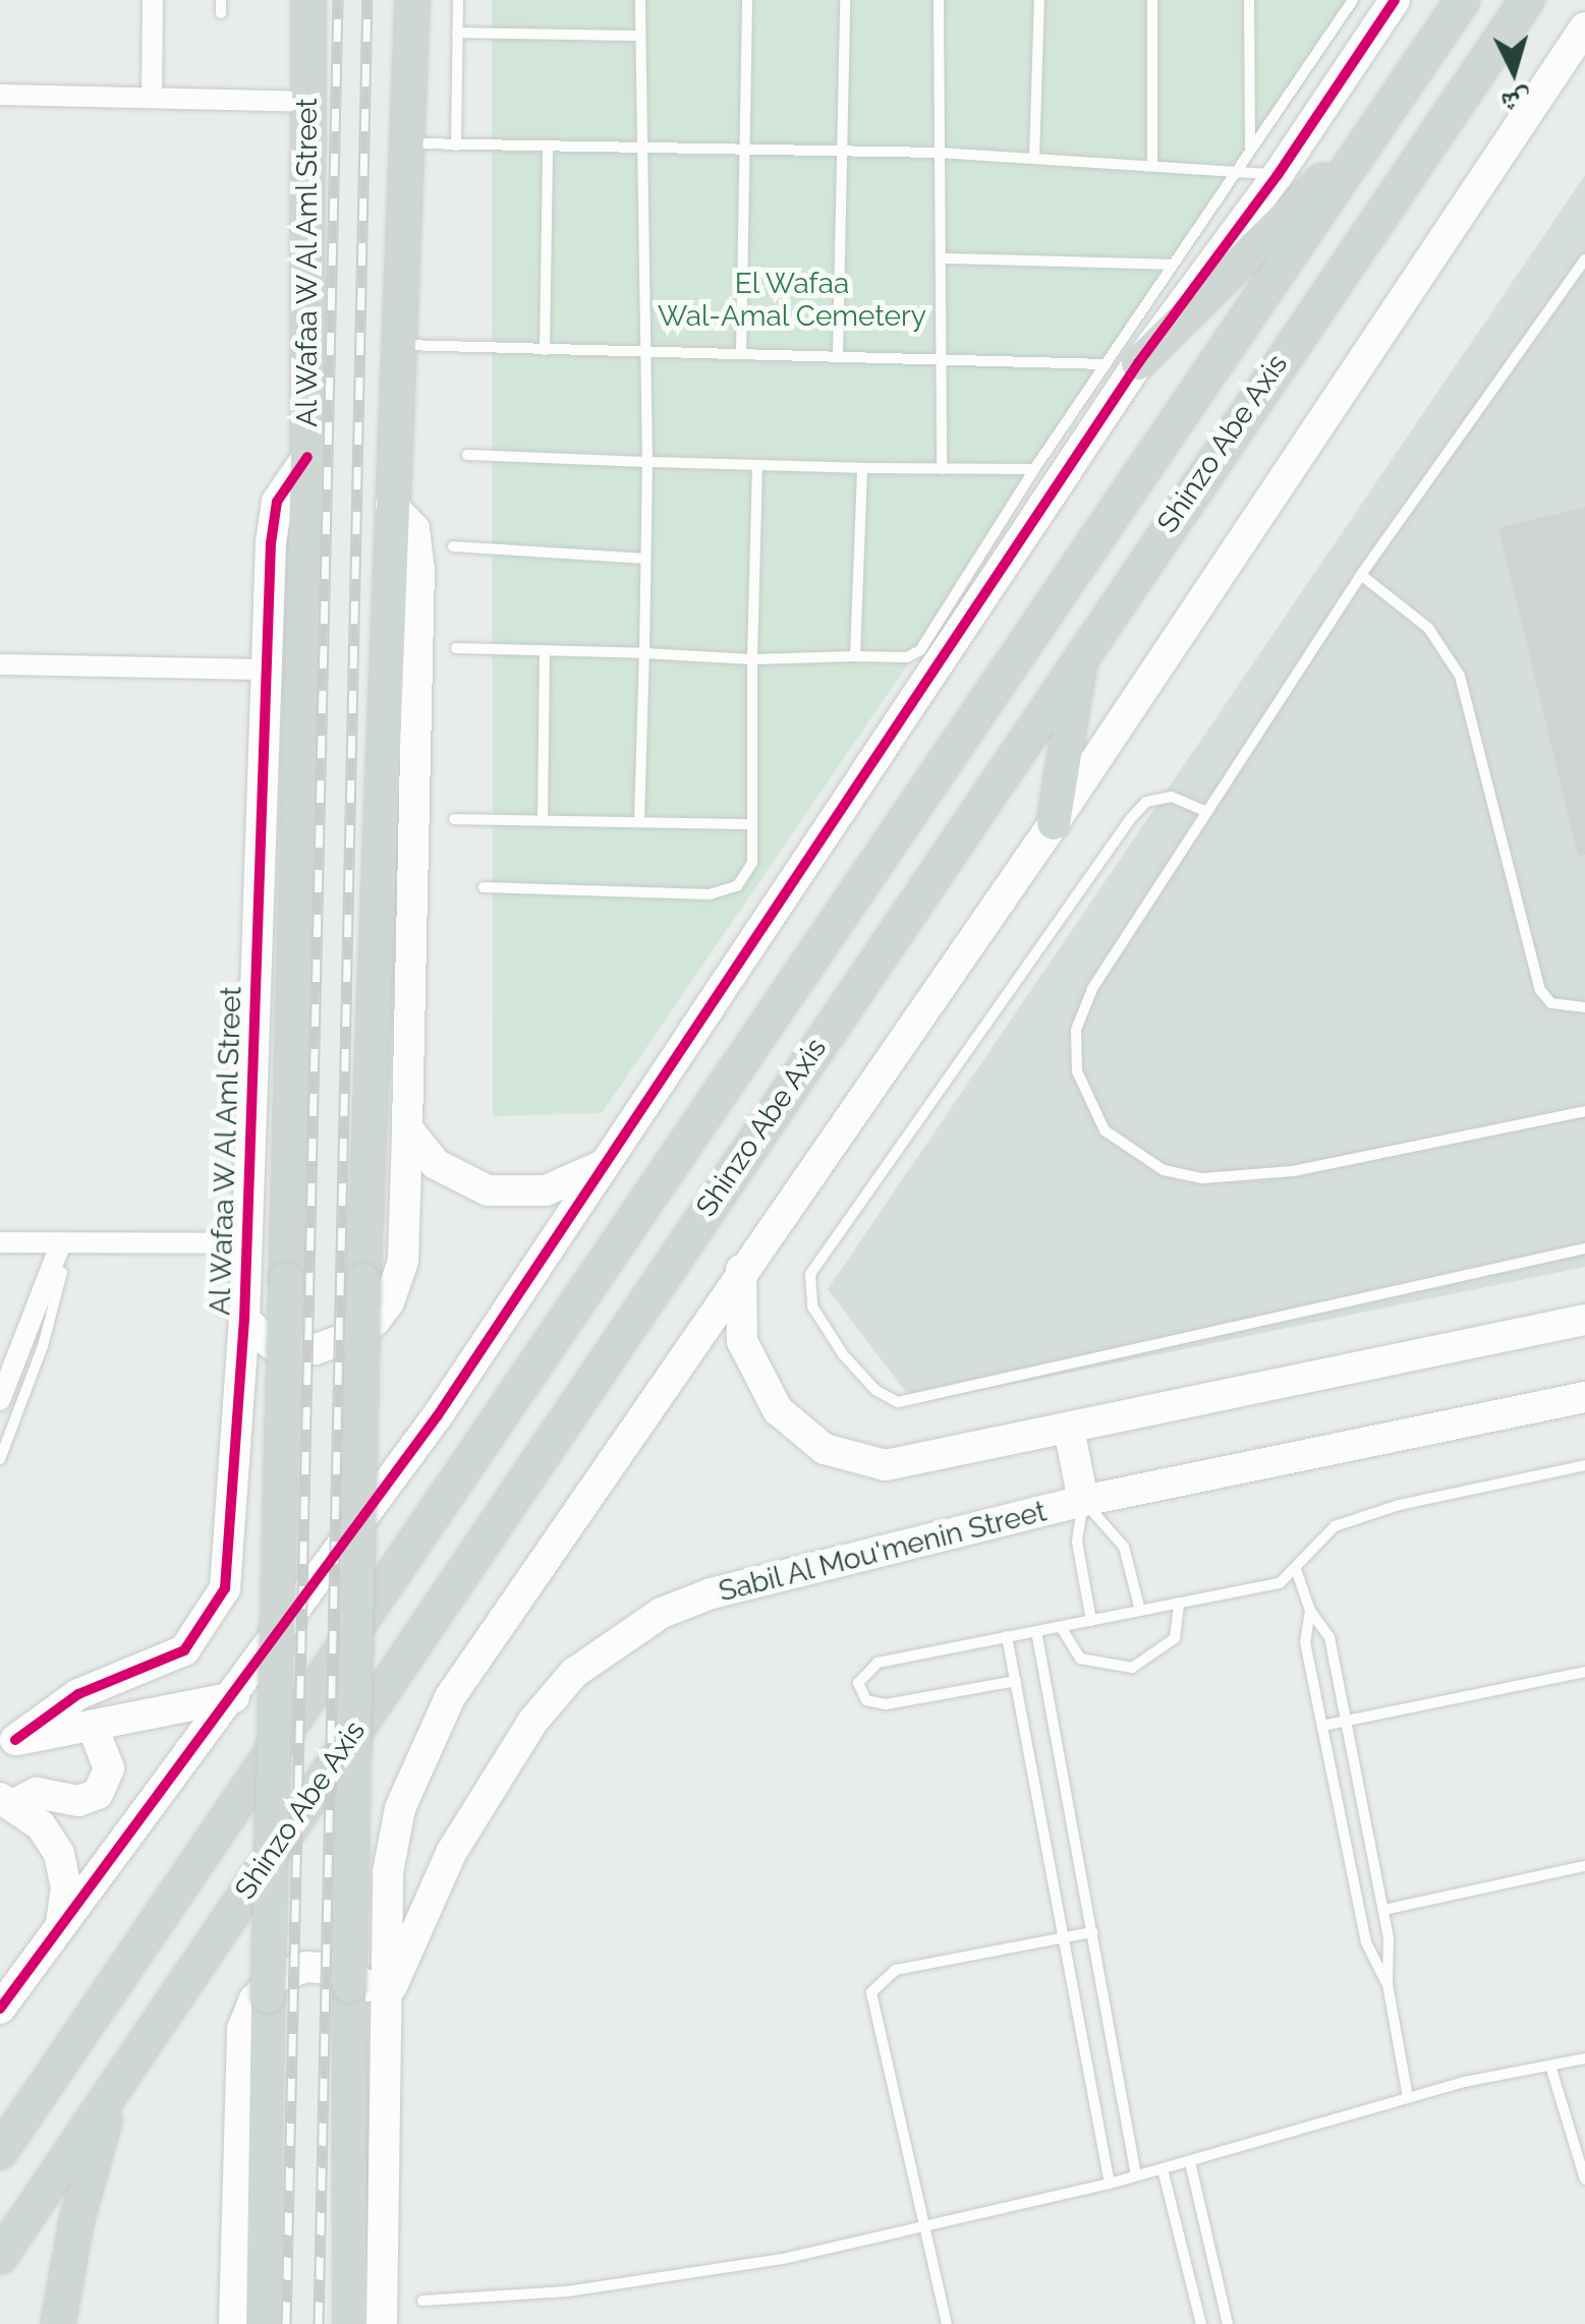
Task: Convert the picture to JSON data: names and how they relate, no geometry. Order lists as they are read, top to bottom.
{
  "streets": {
    "main road": ["Al Wafaa W Al Aml Street", "Shinzo Abe Axis"],
    "street": ["Sabil Al Mou'menin Street"]
  },
  "parks": ["El Wafaa Wal-Amal Cemetery"],
  "north": "bottom"
}
